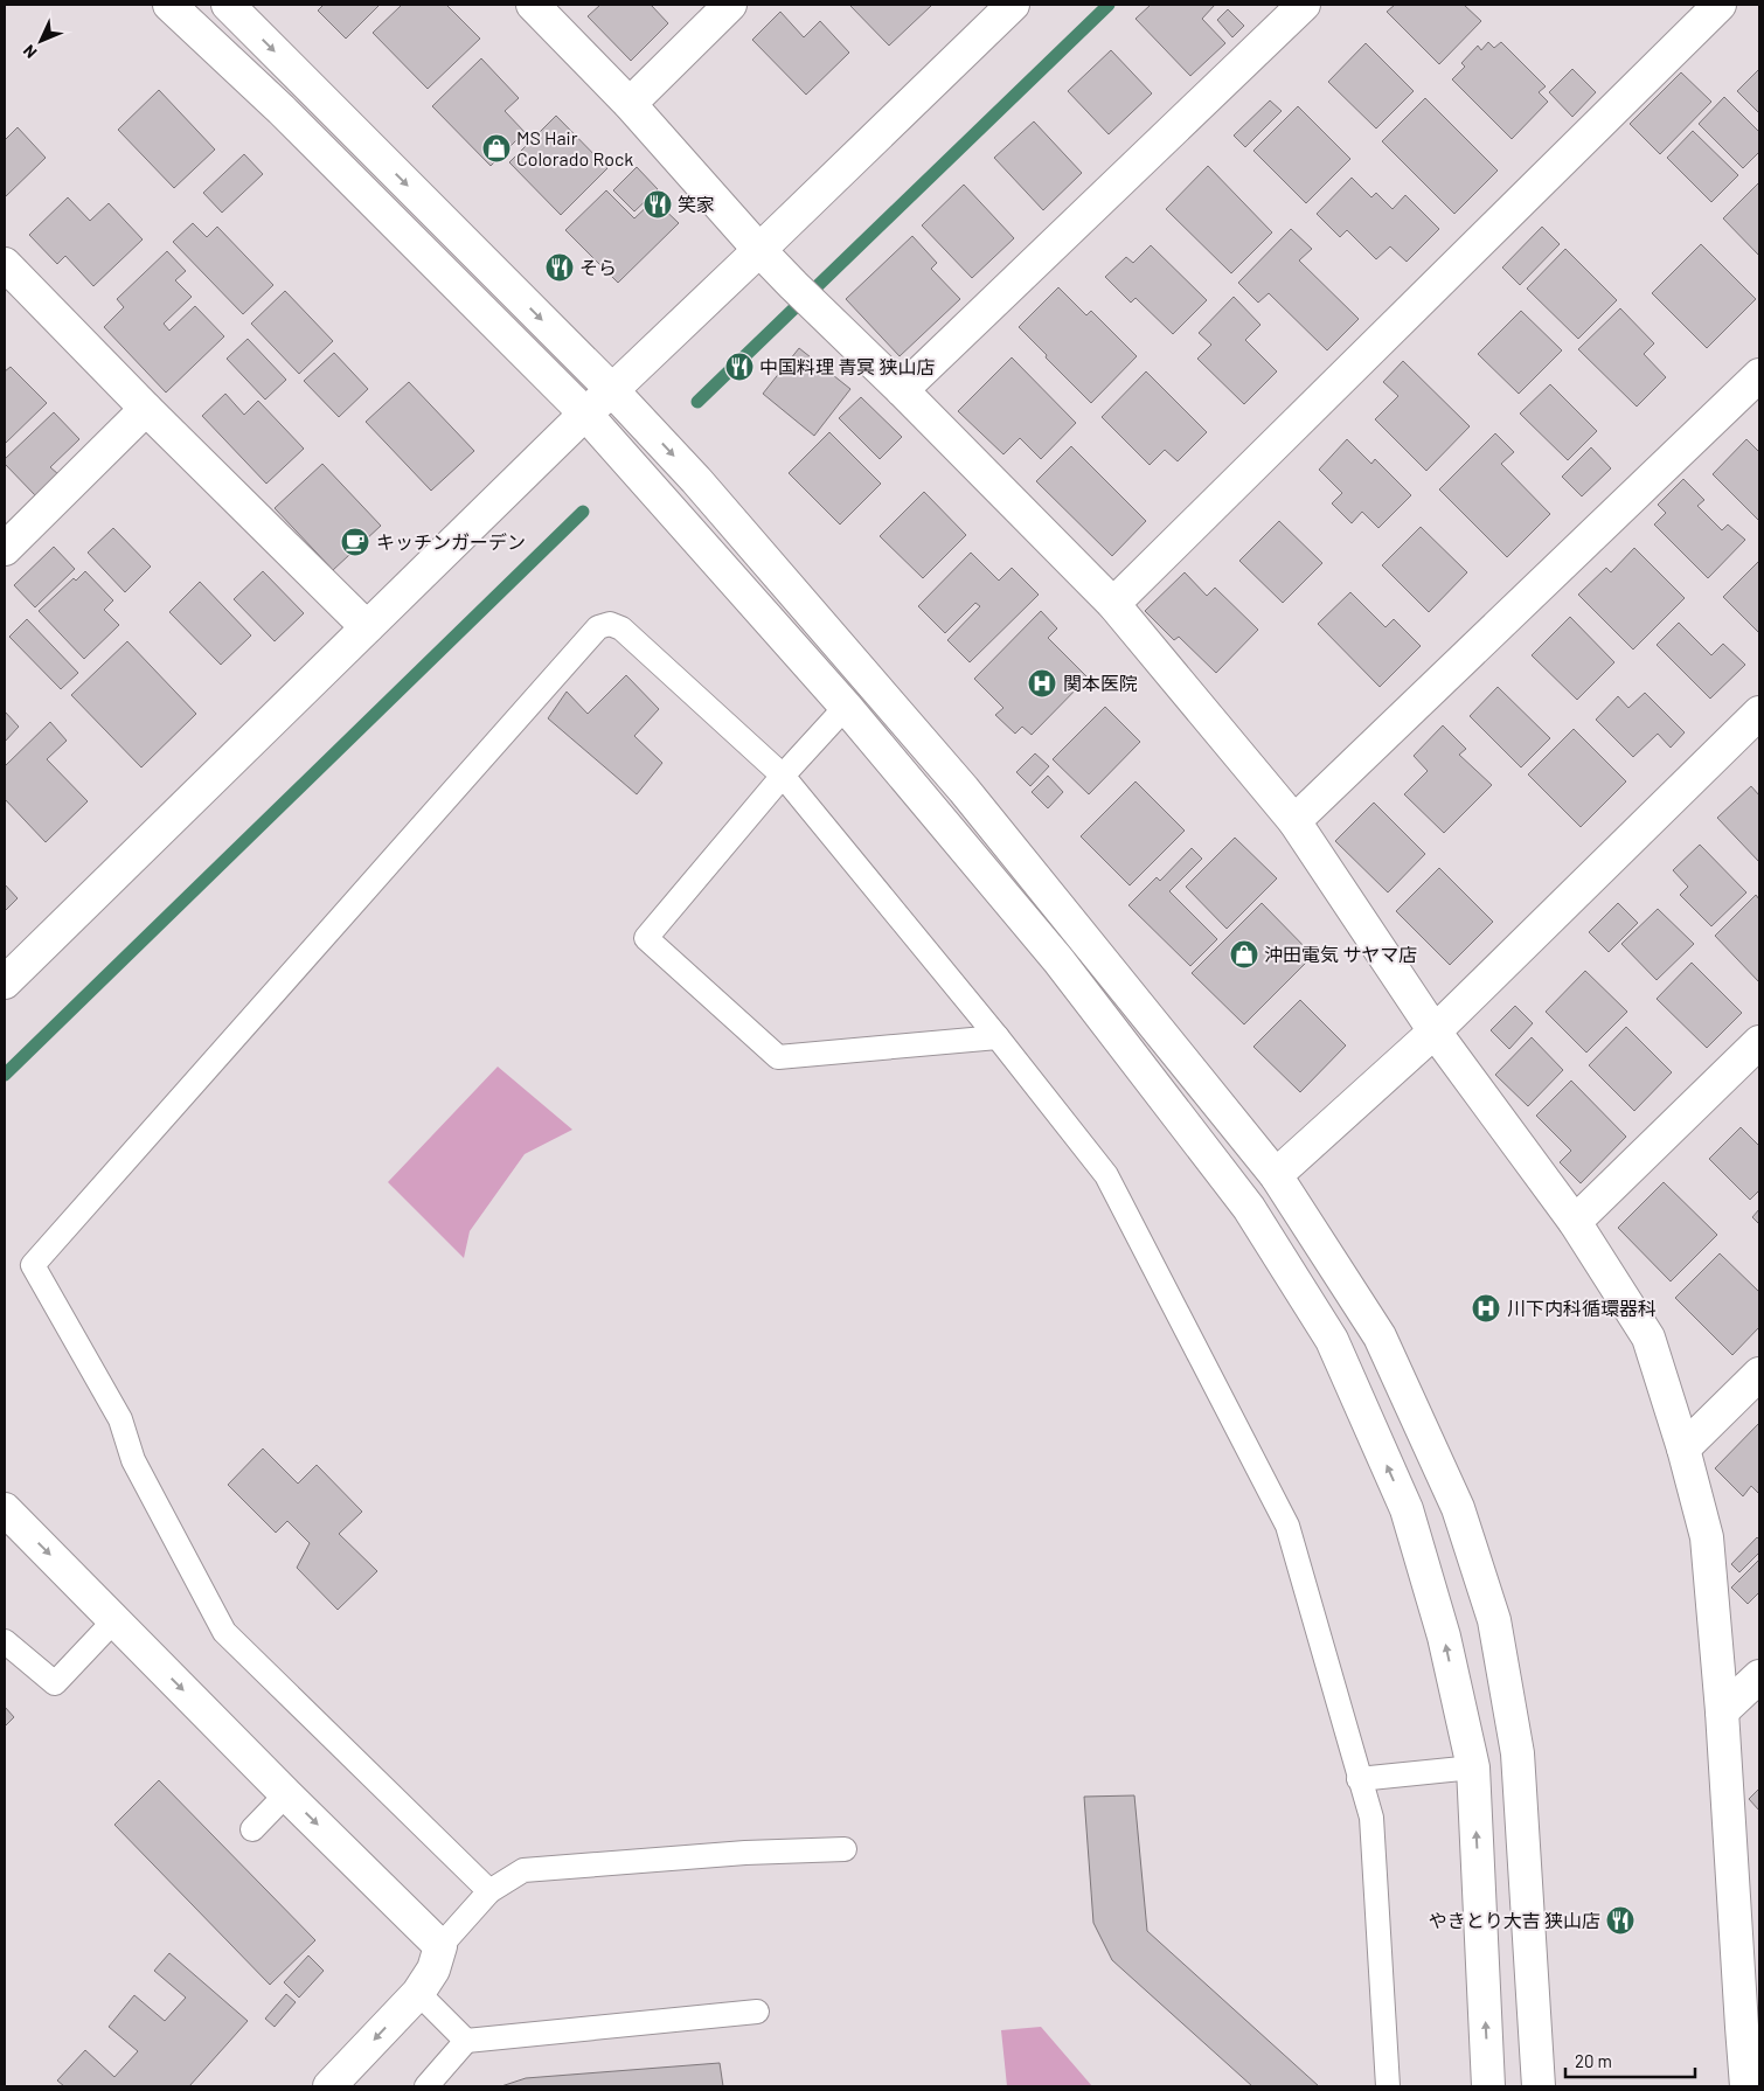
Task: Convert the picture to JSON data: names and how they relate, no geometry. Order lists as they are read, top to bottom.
{
  "places": {
    "shop": ["MS Hair Colorado Rock", "沖田電気 サヤマ店"],
    "restaurant": [
      "笑家",
      "そら",
      "中国料理 青冥 狭山店",
      "やきとり大吉 狭山店"
    ],
    "cafe": ["キッチンガーデン"],
    "hospital": ["関本医院", "川下内科循環器科"]
  },
  "scale_bar": "20 m",
  "north": "bottom left"
}
